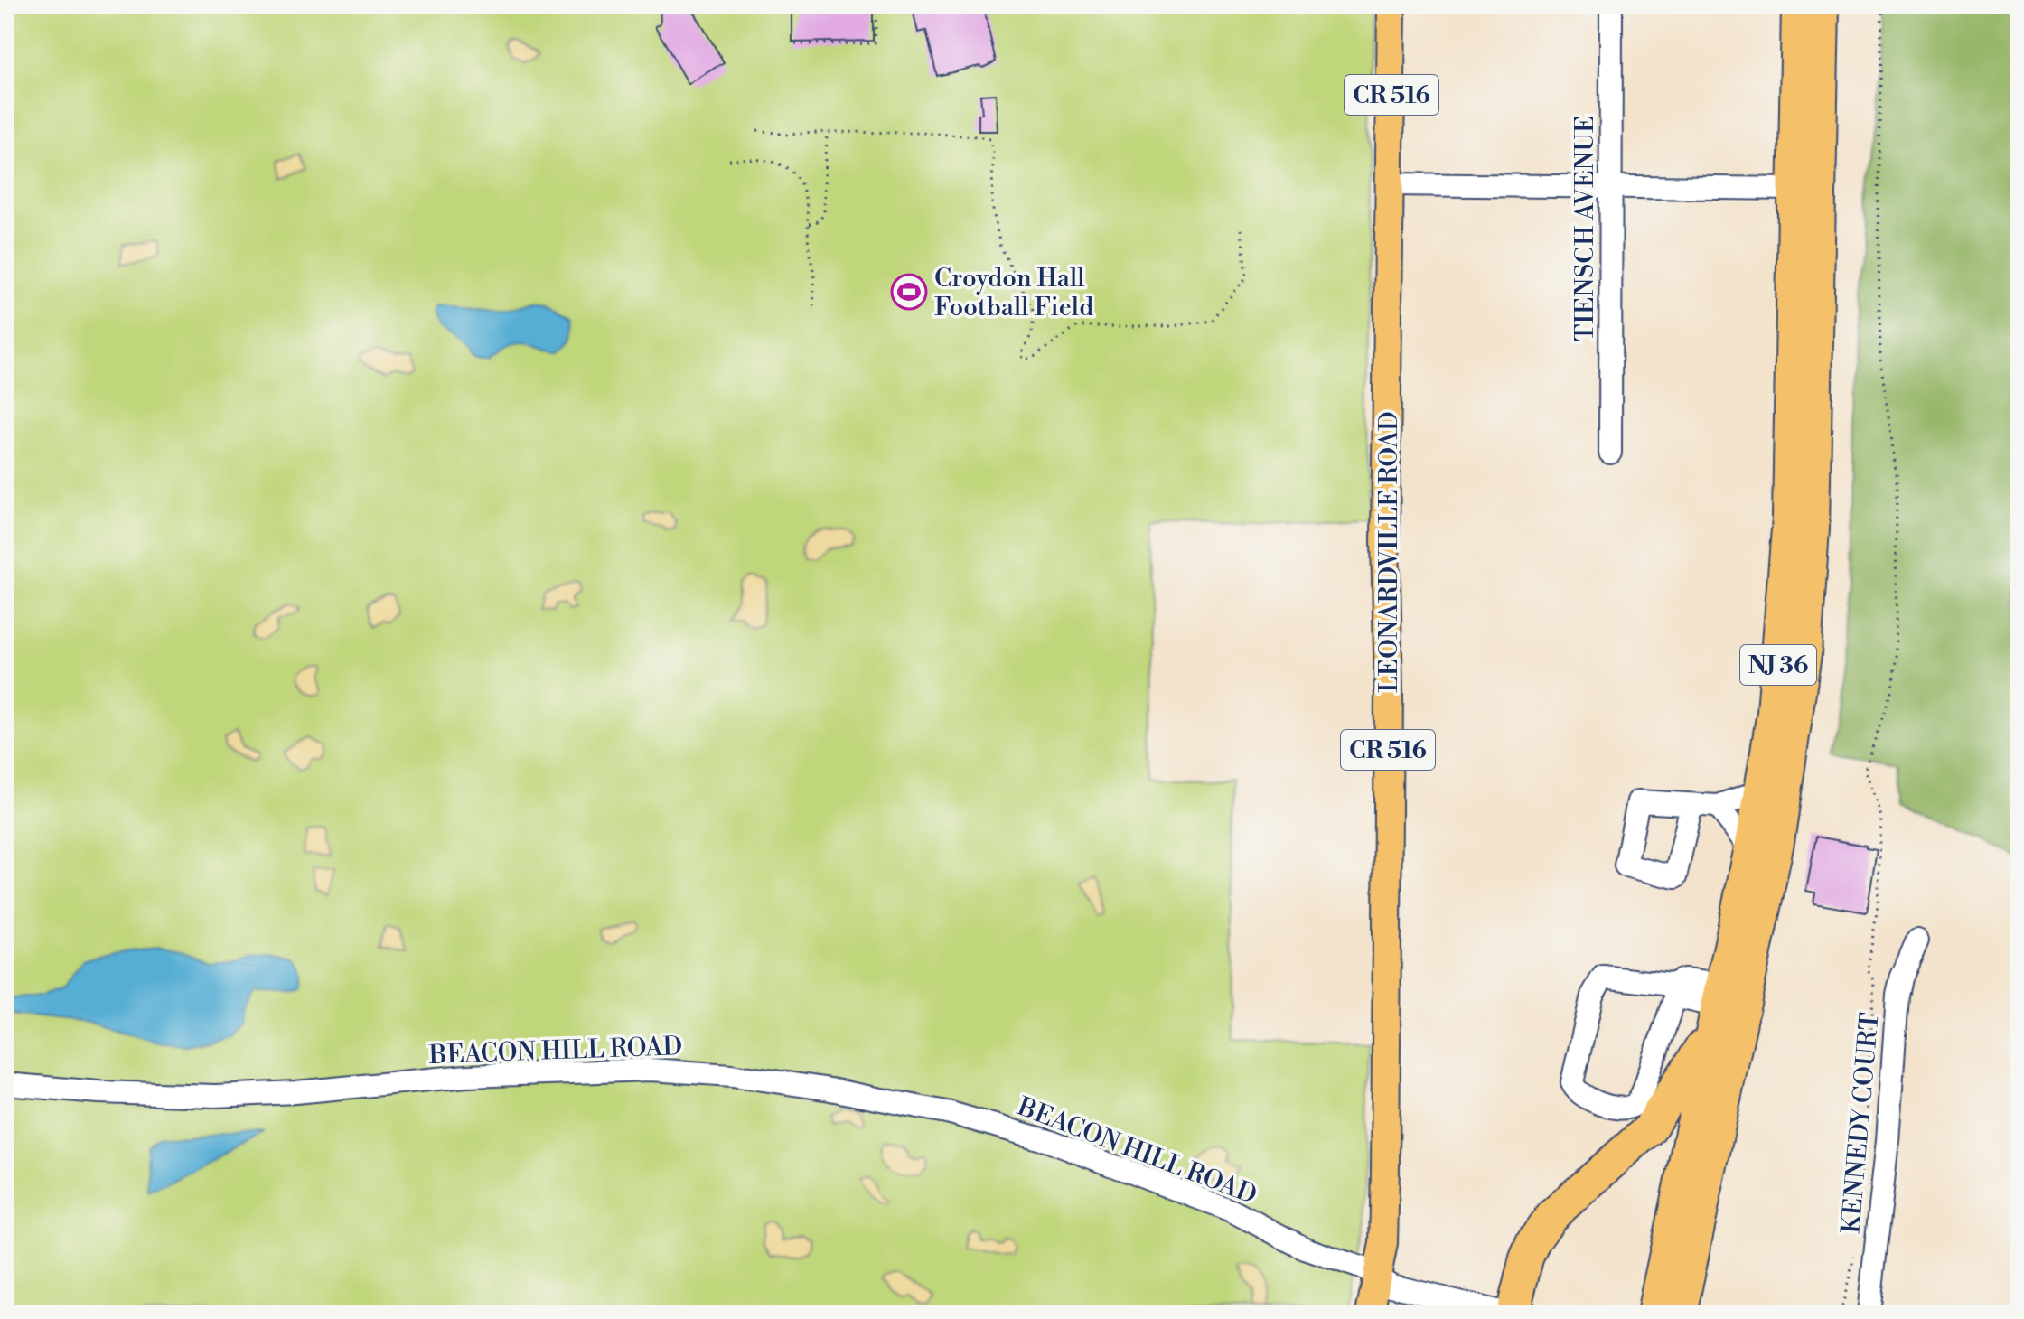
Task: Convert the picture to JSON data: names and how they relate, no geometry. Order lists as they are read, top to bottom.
{
  "streets": {
    "highway": ["NJ 36"],
    "main road": ["CR 516", "LEONARDVILLE ROAD"],
    "street": ["TIENSCH AVENUE", "BEACON HILL ROAD", "KENNEDY COURT"]
  },
  "crossings": [
    ["LEONARDVILLE ROAD", "BEACON HILL ROAD"]
  ],
  "places": {
    "sports": ["Croydon Hall Football Field"]
  }
}
